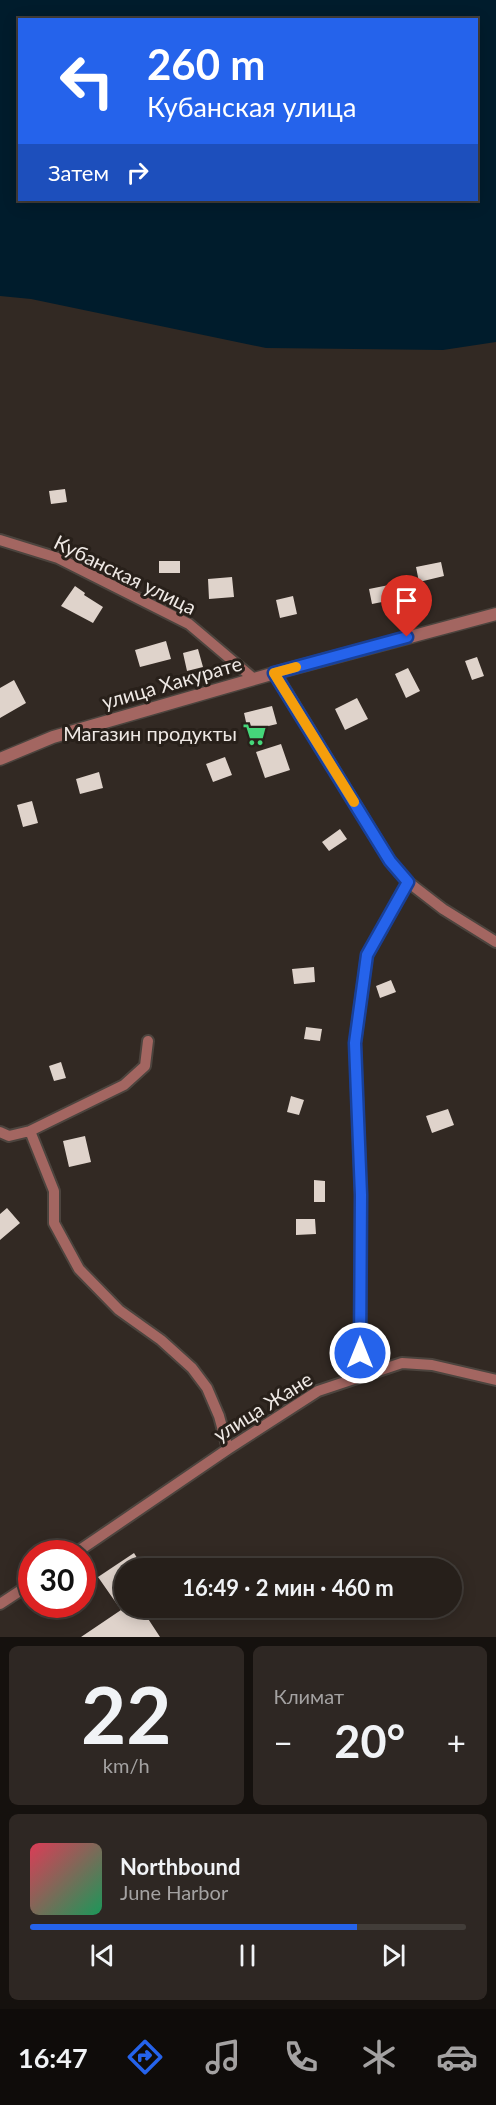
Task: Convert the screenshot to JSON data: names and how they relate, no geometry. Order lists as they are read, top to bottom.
{
  "streets": {
    "street": ["Кубанская улица", "улица Хакурате", "улица Жане"]
  },
  "crossings": [
    ["Кубанская улица", "улица Хакурате"]
  ],
  "places": {
    "supermarket": ["Магазин продукты"]
  },
  "page": {
    "turn": ["260 m", "Кубанская улица"],
    "then": "Затем",
    "limit": "30",
    "trip": "16:49 · 2 мин · 460 m",
    "tile": [
      ["22", "km/h"],
      "Климат"
    ],
    "heat": ["−", "20°", "+"],
    "song": ["Northbound", "June Harbor"],
    "tabs": "16:47"
  }
}
